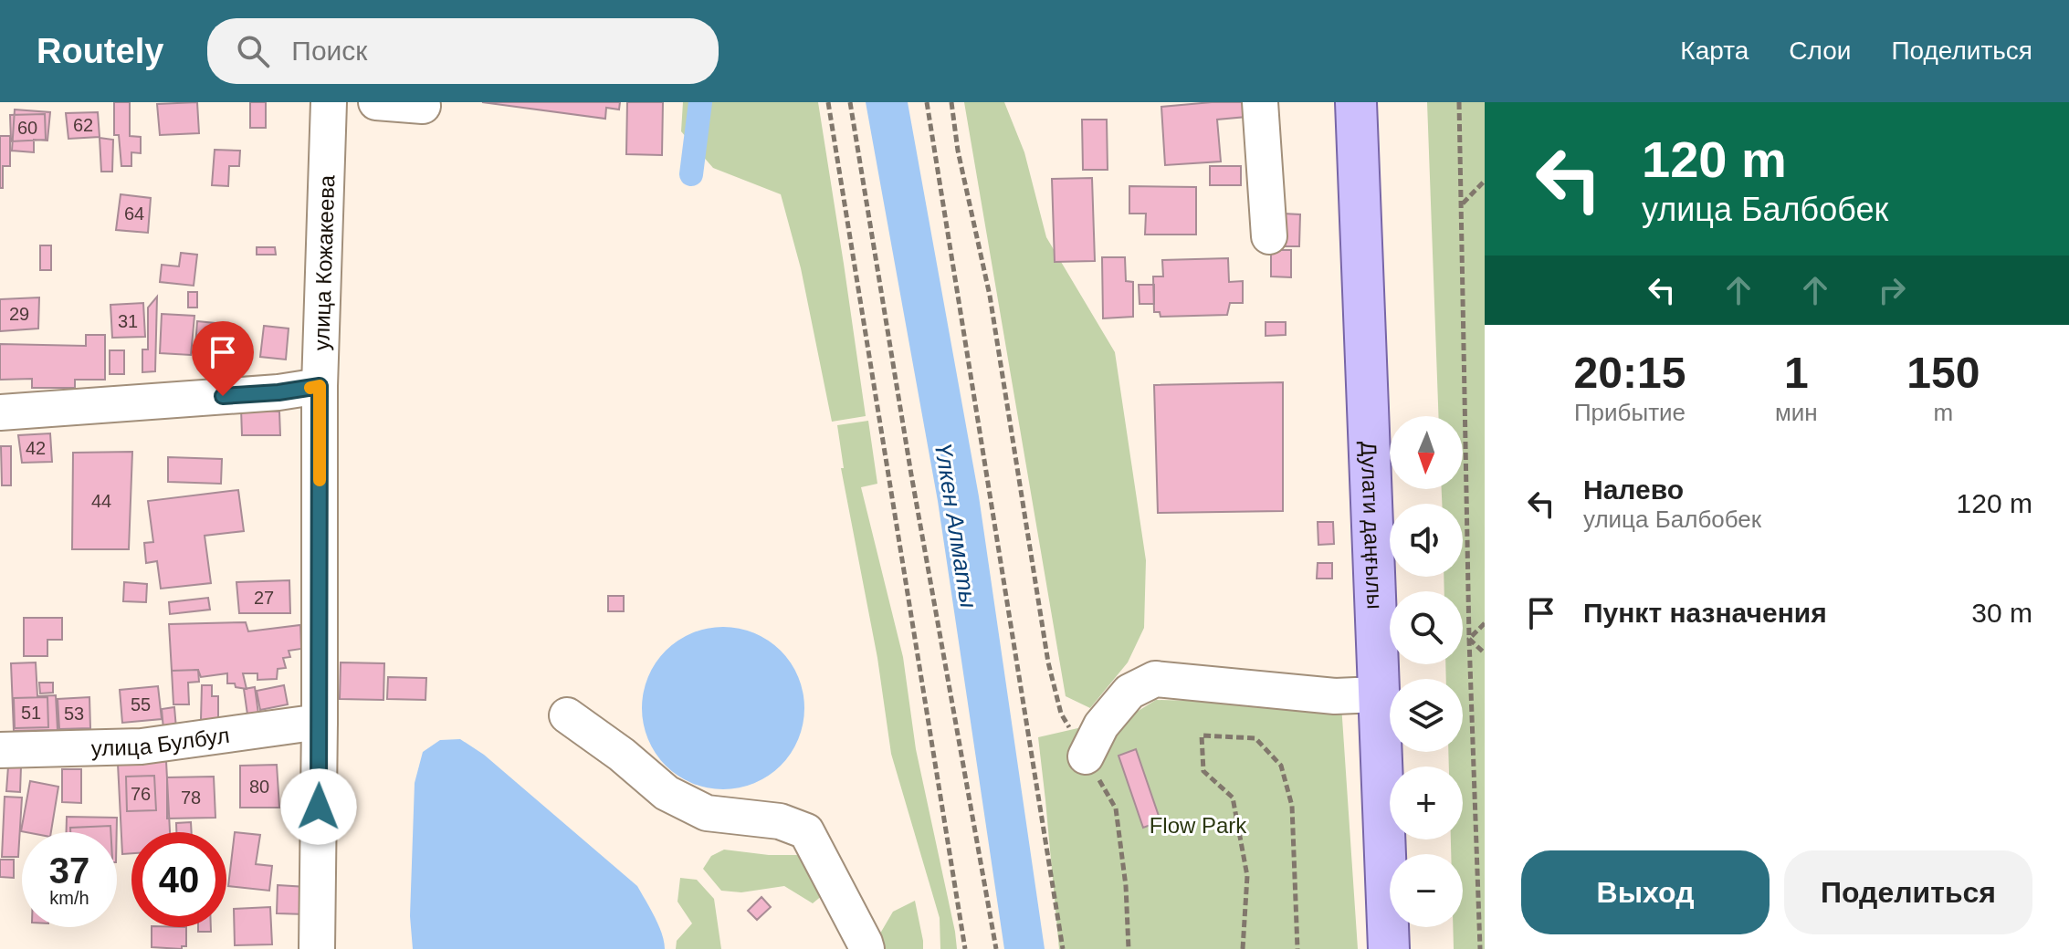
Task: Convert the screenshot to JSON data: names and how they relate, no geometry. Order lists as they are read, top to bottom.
{
  "streets": {
    "main road": ["Дулати даңғылы"],
    "street": ["улица Кожакеева", "улица Булбул"]
  },
  "crossings": [
    ["улица Кожакеева", "улица Булбул"]
  ],
  "water": ["Үлкен Алматы"],
  "parks": ["Flow Park"],
  "house_numbers": [
    "62",
    "60",
    "64",
    "29",
    "31",
    "42",
    "44",
    "27",
    "55",
    "51",
    "53",
    "80",
    "76",
    "78"
  ],
  "north": "bottom",
  "page": {
    "header": "Routely",
    "search": "Поиск",
    "nav": ["Карта", "Слои", "Поделиться"],
    "turn": ["120 m", "улица Балбобек"],
    "eta": [
      "20:15",
      "Прибытие",
      "1",
      "мин",
      "150",
      "m"
    ],
    "map_buttons": ["+", "−"],
    "list": [
      {
        "name": "Налево",
        "note": "улица Балбобек",
        "value": "120 m"
      },
      {
        "name": "Пункт назначения",
        "value": "30 m"
      }
    ],
    "speed": "37 km/h",
    "limit": "40",
    "buttons": ["Выход", "Поделиться"]
  }
}
